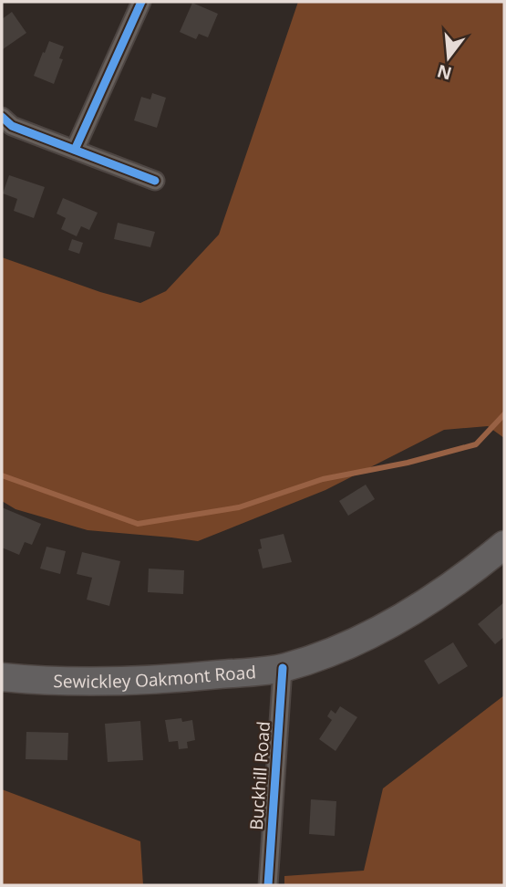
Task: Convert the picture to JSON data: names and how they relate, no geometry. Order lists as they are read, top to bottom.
{
  "streets": {
    "main road": ["Sewickley Oakmont Road"],
    "street": ["Buckhill Road"]
  },
  "crossings": [
    ["Sewickley Oakmont Road", "Buckhill Road"]
  ],
  "north": "bottom"
}
